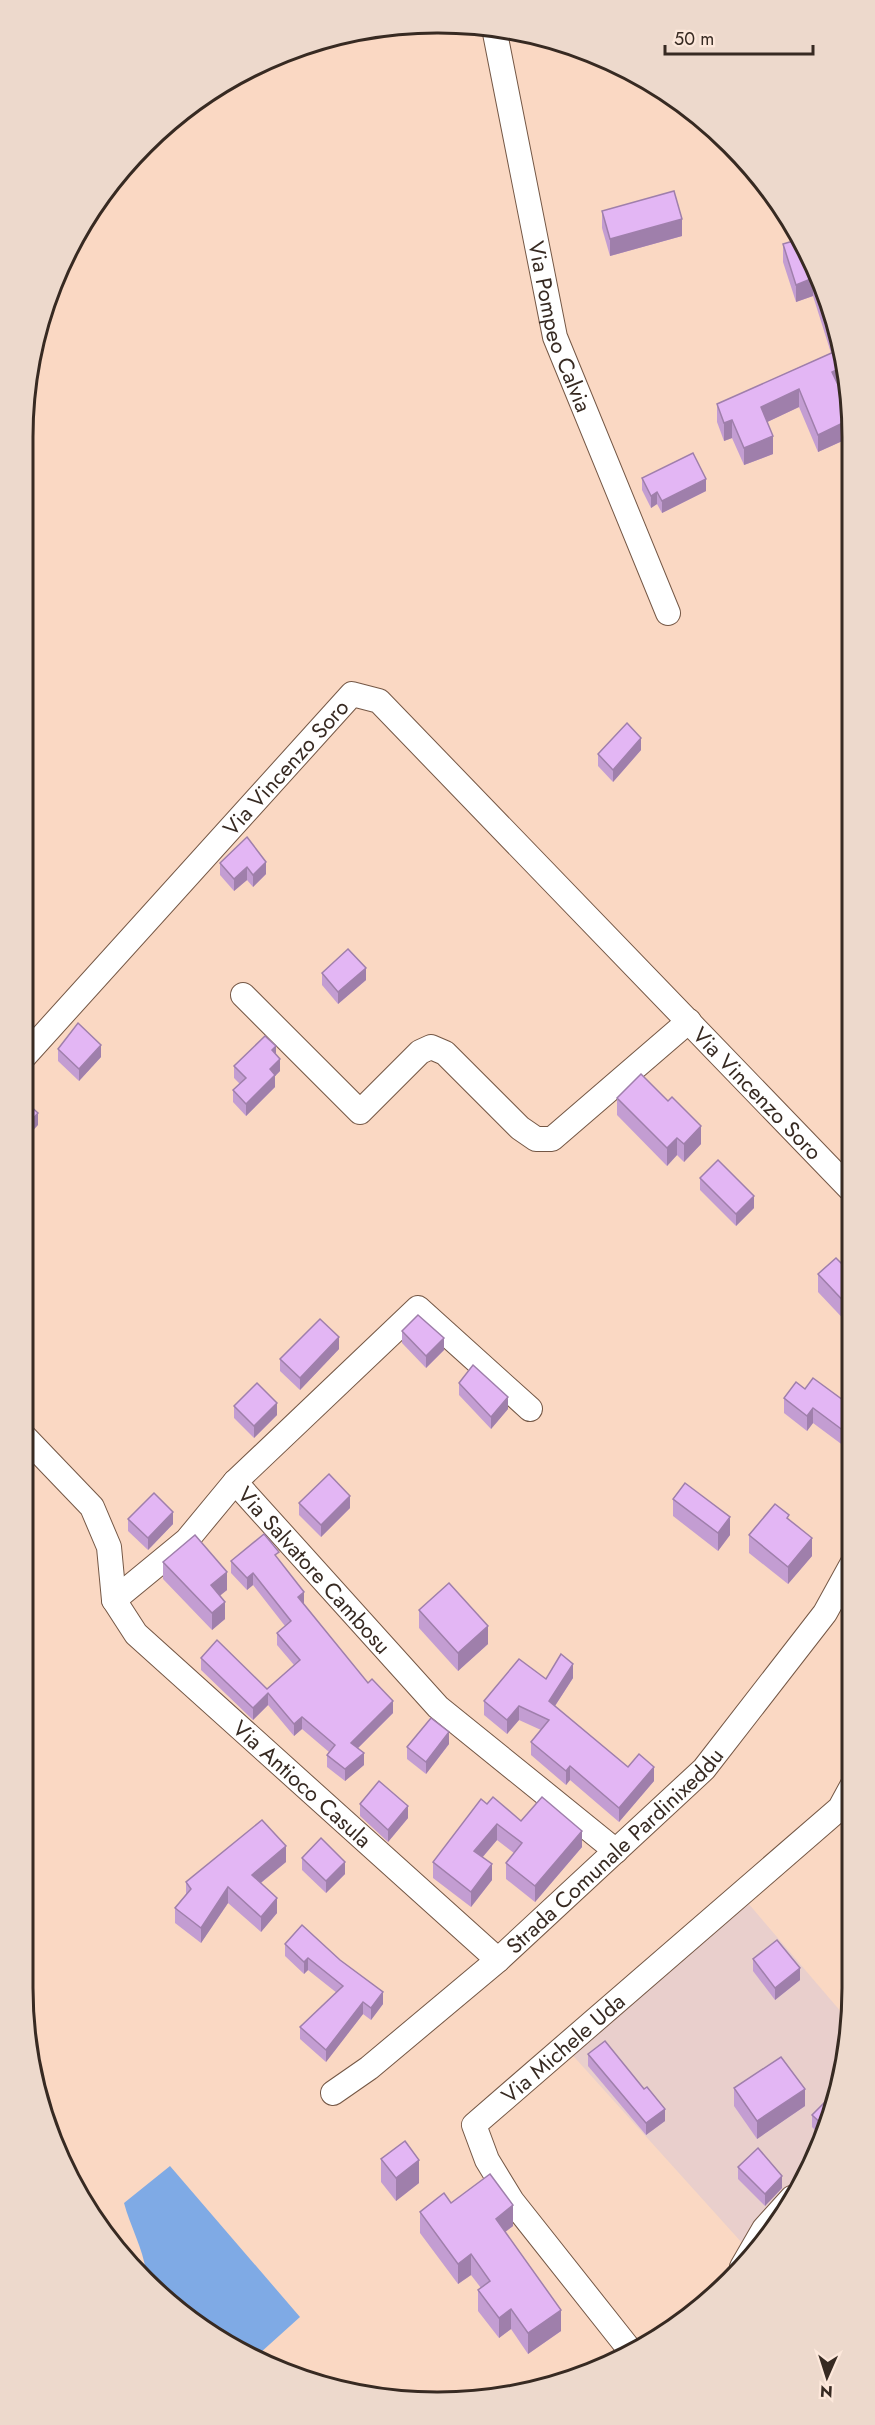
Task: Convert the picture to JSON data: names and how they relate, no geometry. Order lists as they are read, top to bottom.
{
  "streets": {
    "street": [
      "Via Pompeo Calvia",
      "Via Vincenzo Soro",
      "Via Salvatore Cambosu",
      "Via Antioco Casula",
      "Strada Comunale Pardinixeddu",
      "Via Michele Uda"
    ]
  },
  "crossings": [
    ["Via Salvatore Cambosu", "Strada Comunale Pardinixeddu"],
    ["Via Antioco Casula", "Strada Comunale Pardinixeddu"]
  ],
  "scale_bar": "50 m",
  "north": "bottom"
}
